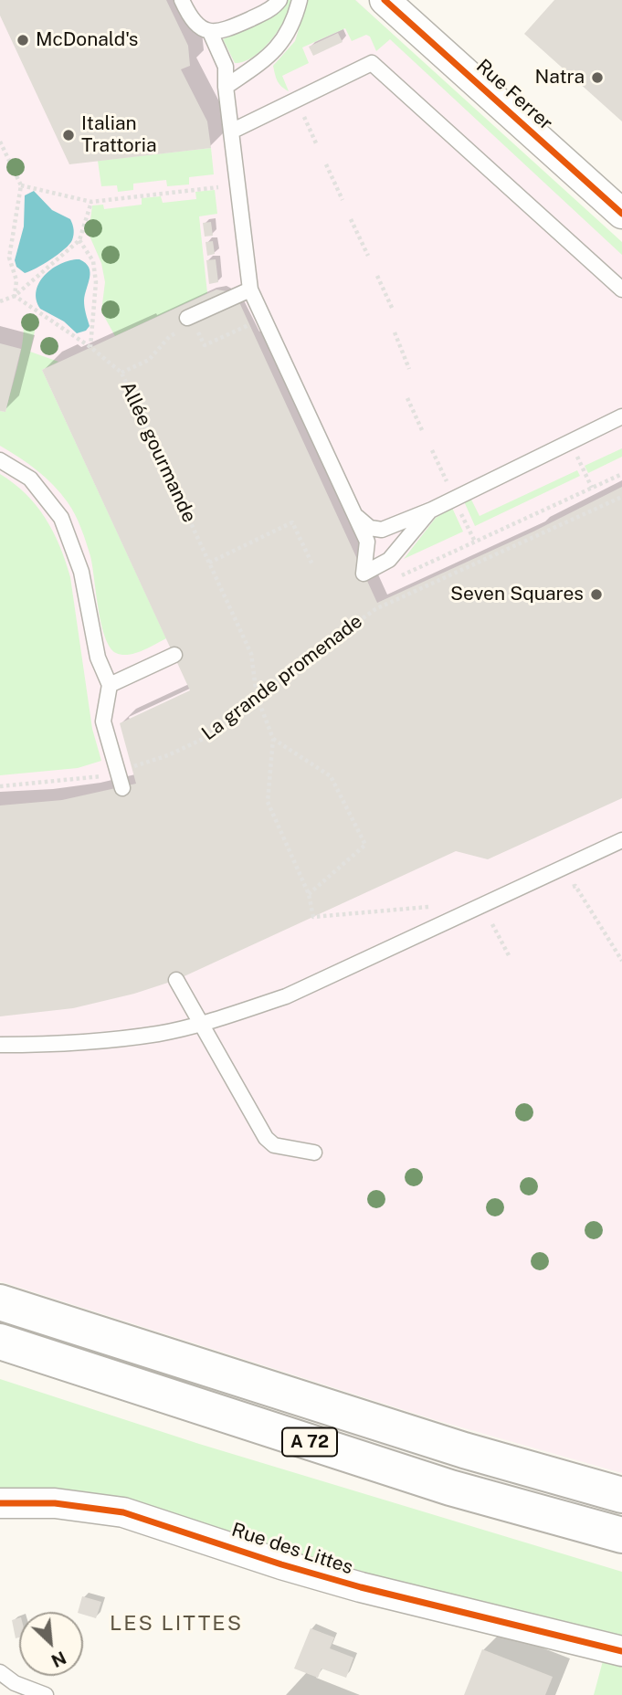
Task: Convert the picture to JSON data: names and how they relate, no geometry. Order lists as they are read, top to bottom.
{
  "streets": {
    "highway": ["A 72"],
    "street": ["Rue Ferrer", "Rue des Littes"],
    "path": ["Allée gourmande", "La grande promenade"]
  },
  "crossings": [
    ["Allée gourmande", "La grande promenade"]
  ],
  "districts": ["LES LITTES"],
  "places": [
    "McDonald's",
    "Natra",
    "Italian Trattoria",
    "Seven Squares"
  ],
  "north": "bottom right"
}
